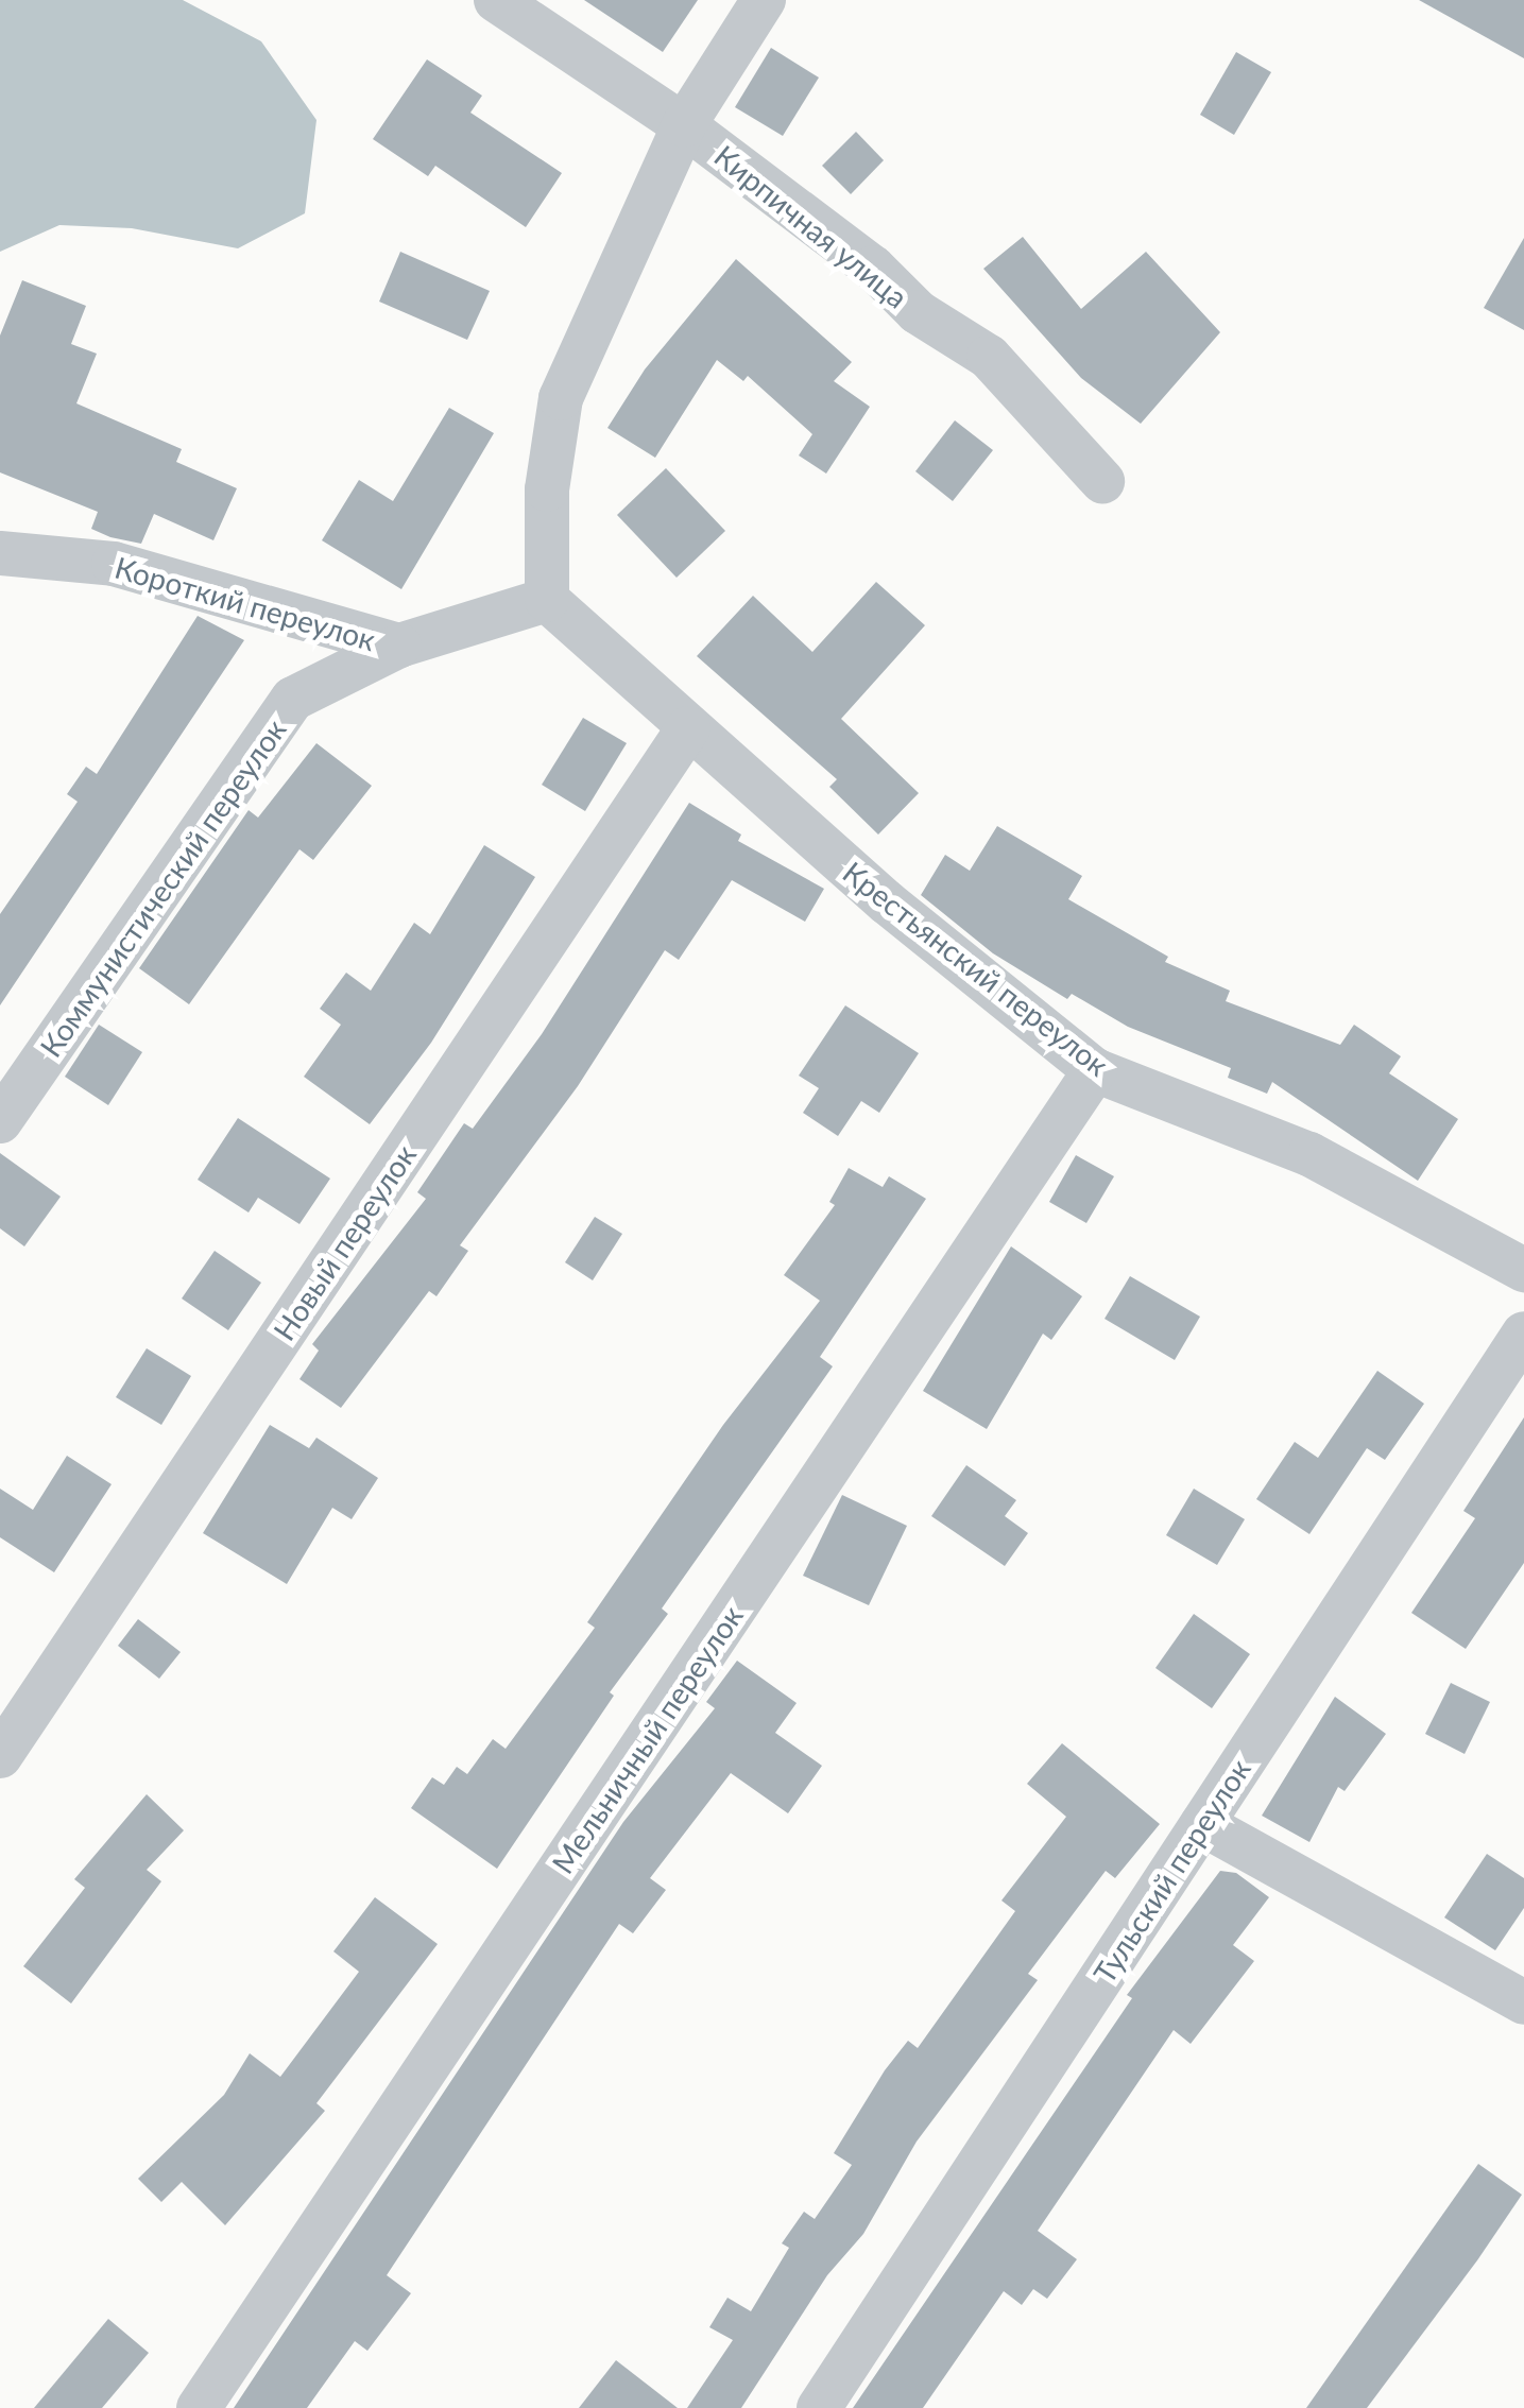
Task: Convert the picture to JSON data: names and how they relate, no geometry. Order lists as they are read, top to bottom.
{
  "streets": {
    "street": [
      "Кирпичная улица",
      "Короткий переулок",
      "Коммунистический переулок",
      "Крестьянский переулок",
      "Новый переулок",
      "Мельничный переулок",
      "Тульский переулок"
    ]
  },
  "crossings": [
    ["Короткий переулок", "Коммунистический переулок"],
    ["Короткий переулок", "Крестьянский переулок"],
    ["Крестьянский переулок", "Новый переулок"],
    ["Крестьянский переулок", "Мельничный переулок"]
  ]
}
